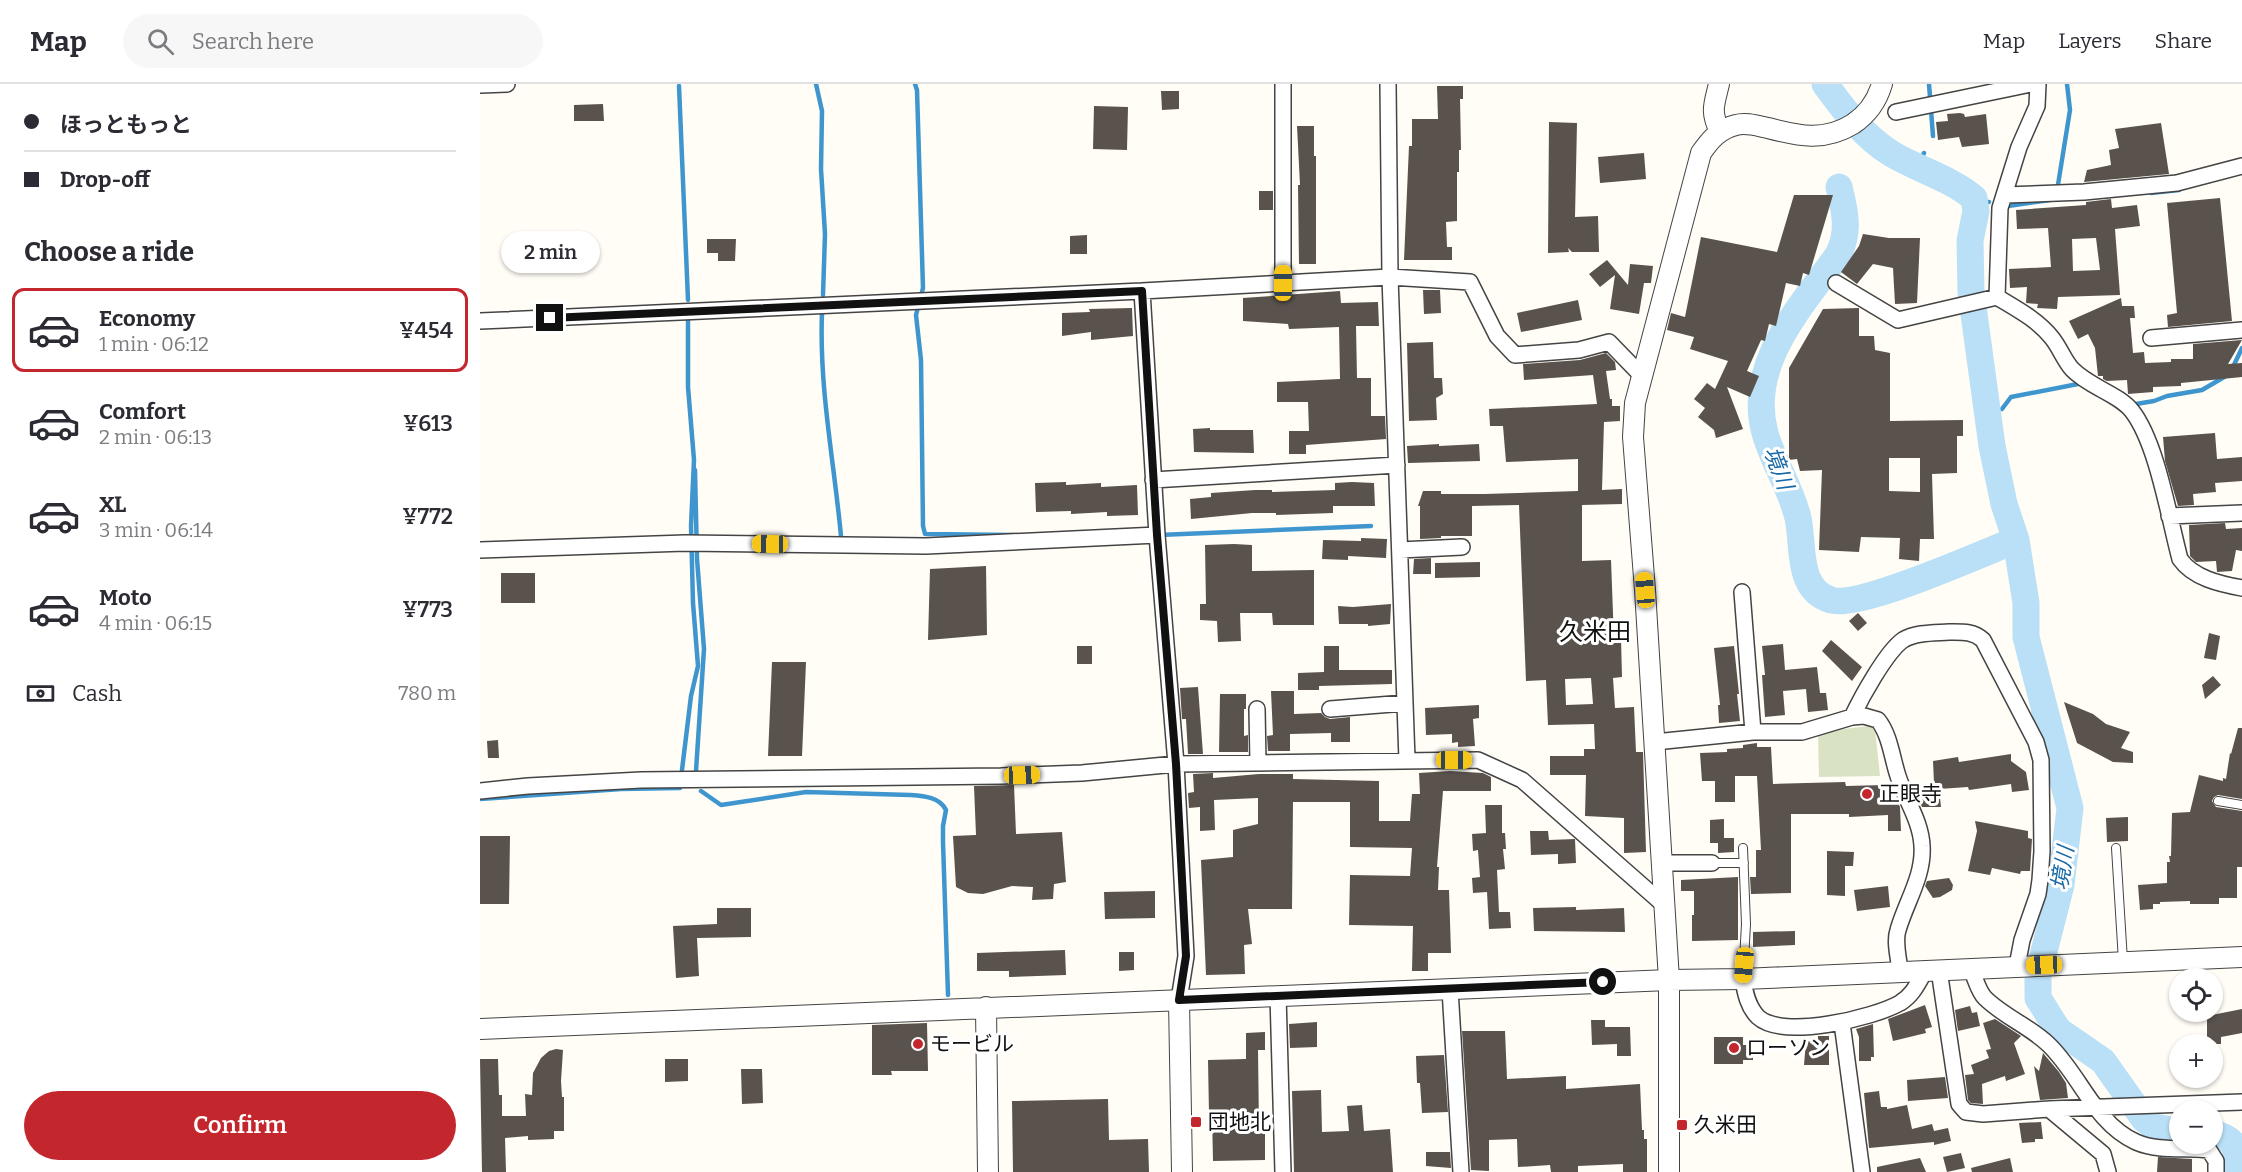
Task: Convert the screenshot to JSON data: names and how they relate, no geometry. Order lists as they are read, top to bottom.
{
  "districts": ["久米田"],
  "water": ["境川"],
  "places": {
    "other": ["正眼寺", "モービル", "ローソン"],
    "transit": ["団地北", "久米田"]
  },
  "page": {
    "header": "Map",
    "search": "Search here",
    "nav": ["Map", "Layers", "Share"],
    "banner": ["ほっともっと", "Drop-off"],
    "heading": "Choose a ride",
    "bubble": "2 min",
    "list": [
      {
        "name": "Economy",
        "note": "1 min · 06:12",
        "value": "¥454"
      },
      {
        "name": "Comfort",
        "note": "2 min · 06:13",
        "value": "¥613"
      },
      {
        "name": "XL",
        "note": "3 min · 06:14",
        "value": "¥772"
      },
      {
        "name": "Moto",
        "note": "4 min · 06:15",
        "value": "¥773"
      }
    ],
    "pay": ["Cash", "780 m"],
    "map_buttons": ["+", "−"],
    "buttons": "Confirm"
  }
}
